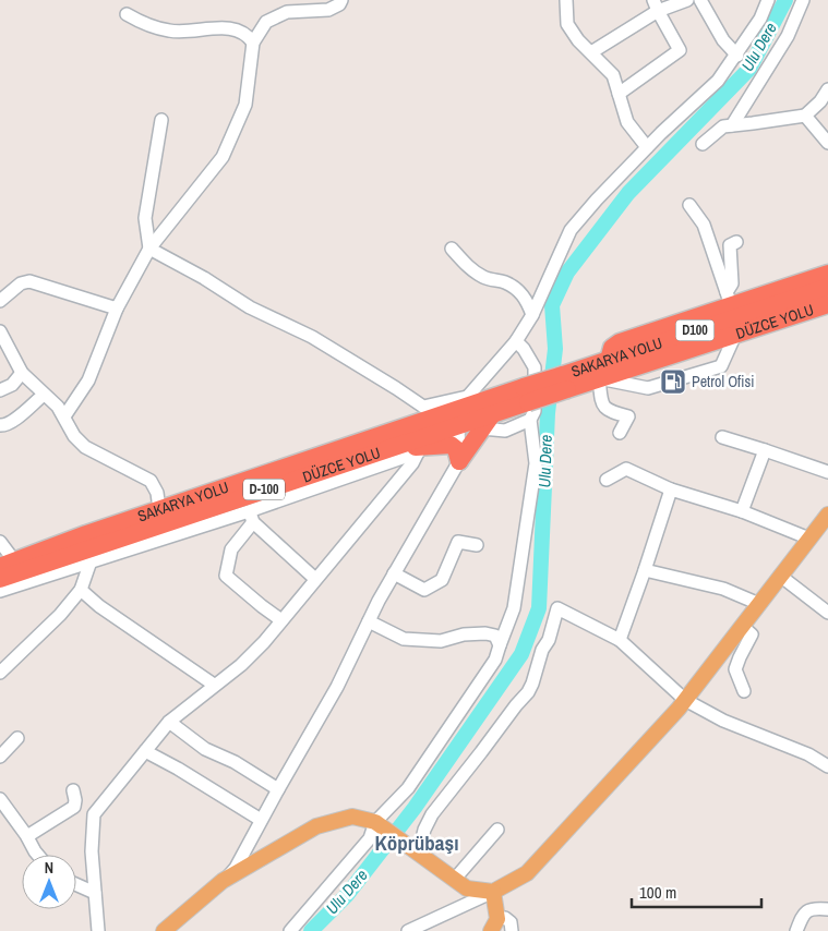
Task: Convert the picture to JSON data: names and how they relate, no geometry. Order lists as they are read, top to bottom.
{
  "streets": {
    "highway": [
      "DÜZCE YOLU",
      "D100",
      "SAKARYA YOLU",
      "D-100"
    ]
  },
  "crossings": [
    ["DÜZCE YOLU", "D100"],
    ["DÜZCE YOLU", "SAKARYA YOLU"],
    ["D100", "SAKARYA YOLU"]
  ],
  "districts": ["Köprübaşı"],
  "water": ["Ulu Dere"],
  "places": {
    "fuel station": ["Petrol Ofisi"]
  },
  "scale_bar": "100 m",
  "north": "top"
}
